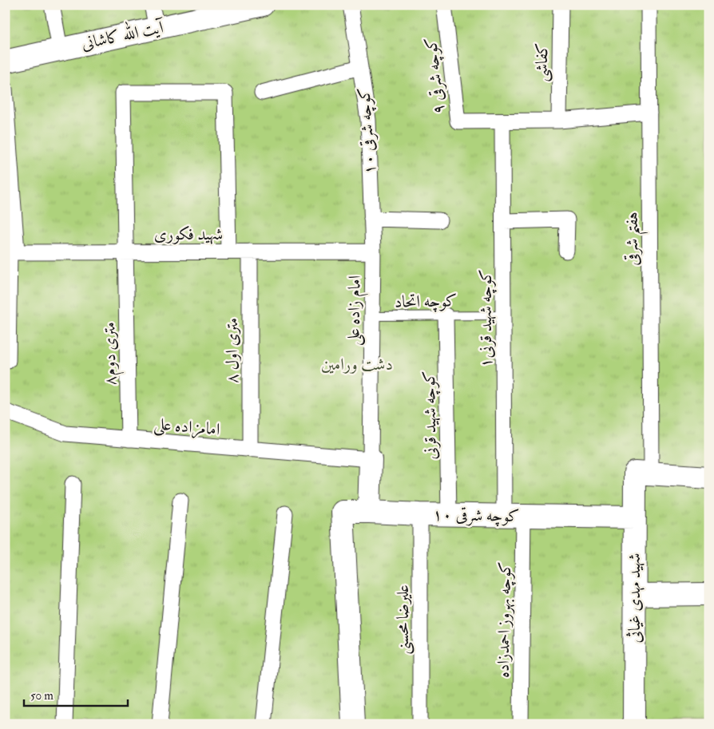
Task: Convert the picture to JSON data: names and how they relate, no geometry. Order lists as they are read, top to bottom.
{
  "streets": {
    "street": [
      "آیت الله کاشانی",
      "کفاشی",
      "کوچه شرقی ۹",
      "کوچه شرقی ۱۰",
      "شهید فکوری",
      "هفتم شرقی",
      "امام زاده علی",
      "کوچه شهید قرنی۱",
      "۸ متری اول",
      "متری دوم۸",
      "کوچه شهید قرنی",
      "امامزاده علی",
      "شهید مهدی غیاثی",
      "علیرضا محسنی",
      "کوچه بهروز احمدزاده"
    ],
    "lane": ["کوچه اتحاد"]
  },
  "crossings": [
    ["کوچه شرقی ۹", "کوچه شهید قرنی۱"],
    ["کوچه شرقی ۱۰", "شهید فکوری"],
    ["کوچه شرقی ۱۰", "امام زاده علی"],
    ["کوچه شرقی ۱۰", "کوچه شهید قرنی۱"],
    ["کوچه شرقی ۱۰", "کوچه شهید قرنی"],
    ["کوچه شرقی ۱۰", "شهید مهدی غیاثی"],
    ["کوچه شرقی ۱۰", "علیرضا محسنی"],
    ["کوچه شرقی ۱۰", "کوچه بهروز احمدزاده"],
    ["شهید فکوری", "امام زاده علی"],
    ["شهید فکوری", "۸ متری اول"],
    ["شهید فکوری", "متری دوم۸"],
    ["هفتم شرقی", "شهید مهدی غیاثی"],
    ["کوچه اتحاد", "امام زاده علی"],
    ["کوچه اتحاد", "کوچه شهید قرنی۱"],
    ["کوچه اتحاد", "کوچه شهید قرنی"],
    ["امام زاده علی", "امامزاده علی"],
    ["کوچه شهید قرنی۱", "کوچه بهروز احمدزاده"],
    ["۸ متری اول", "امامزاده علی"],
    ["متری دوم۸", "امامزاده علی"]
  ],
  "parks": ["دشت ورامین"],
  "scale_bar": "50 m"
}
